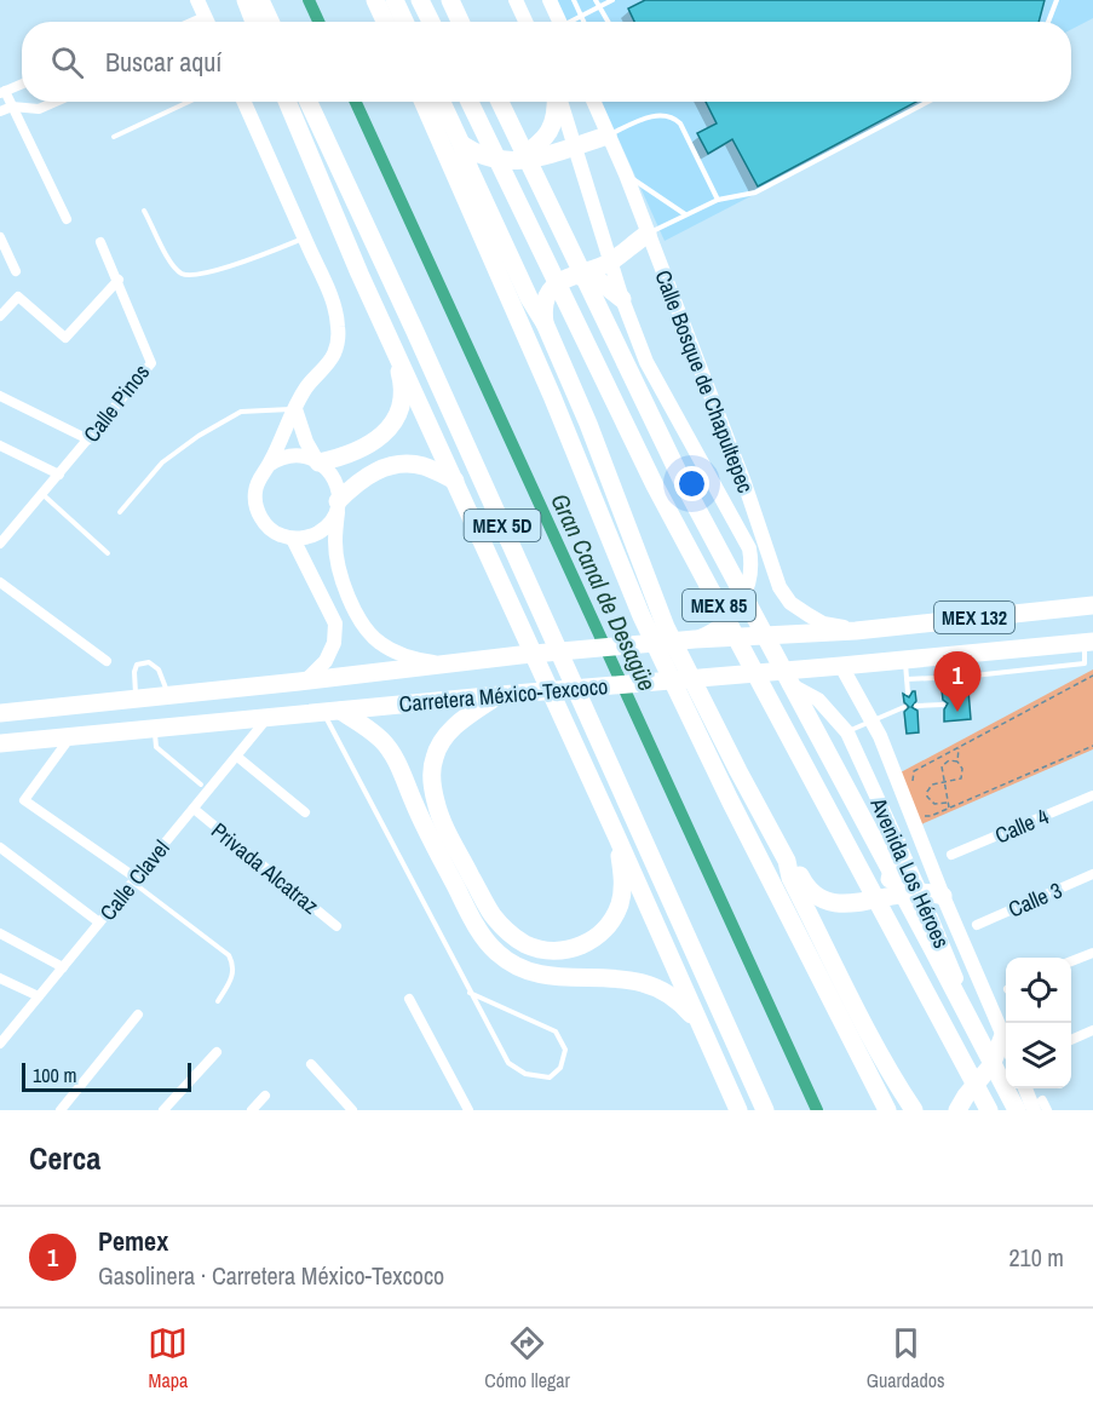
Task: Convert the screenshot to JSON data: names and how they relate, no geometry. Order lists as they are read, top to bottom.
{
  "streets": {
    "highway": [
      "MEX 5D",
      "MEX 85",
      "MEX 132",
      "Carretera México-Texcoco"
    ],
    "main road": ["Calle Bosque de Chapultepec", "Avenida Los Héroes"],
    "street": [
      "Calle Pinos",
      "Calle 4",
      "Privada Alcatraz",
      "Calle Clavel",
      "Calle 3"
    ]
  },
  "crossings": [
    ["Calle Bosque de Chapultepec", "Carretera México-Texcoco"],
    ["MEX 85", "Avenida Los Héroes"],
    ["Carretera México-Texcoco", "Avenida Los Héroes"],
    ["Carretera México-Texcoco", "Calle Clavel"],
    ["Privada Alcatraz", "Calle Clavel"]
  ],
  "water": ["Gran Canal de Desagüe"],
  "scale_bar": "100 m",
  "page": {
    "search": "Buscar aquí",
    "pins": "1",
    "scale": "100 m",
    "heading": "Cerca",
    "list": [
      {
        "mark": "1",
        "name": "Pemex",
        "note": "Gasolinera · Carretera México-Texcoco",
        "value": "210 m"
      }
    ],
    "nav": ["Mapa", "Cómo llegar", "Guardados"]
  }
}
